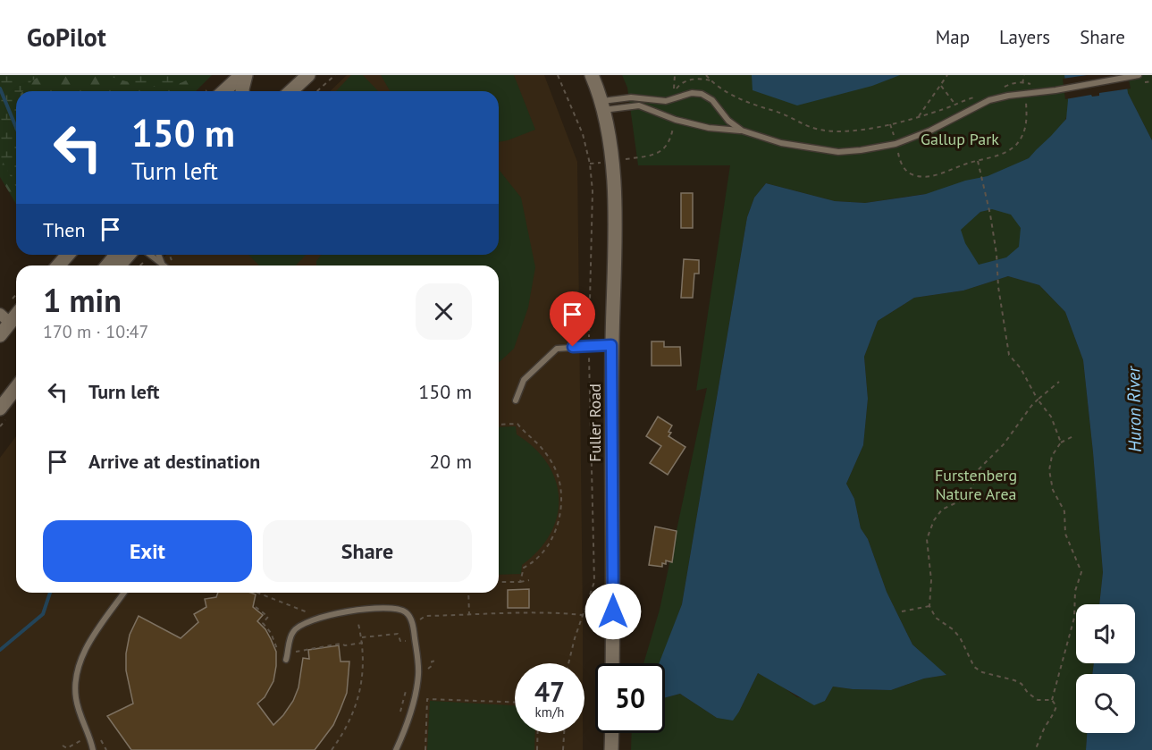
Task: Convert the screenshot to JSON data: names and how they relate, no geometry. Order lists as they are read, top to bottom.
{
  "streets": {
    "main road": ["Fuller Road"]
  },
  "water": ["Huron River"],
  "parks": ["Gallup Park", "Furstenberg Nature Area"],
  "page": {
    "header": "GoPilot",
    "nav": ["Map", "Layers", "Share"],
    "turn": ["150 m", "Turn left"],
    "then": "Then",
    "heading": ["1 min", "170 m · 10:47"],
    "list": [
      {
        "name": "Turn left",
        "value": "150 m"
      },
      {
        "name": "Arrive at destination",
        "value": "20 m"
      }
    ],
    "buttons": ["Exit", "Share"],
    "speed": "47 km/h",
    "limit": "50"
  }
}
